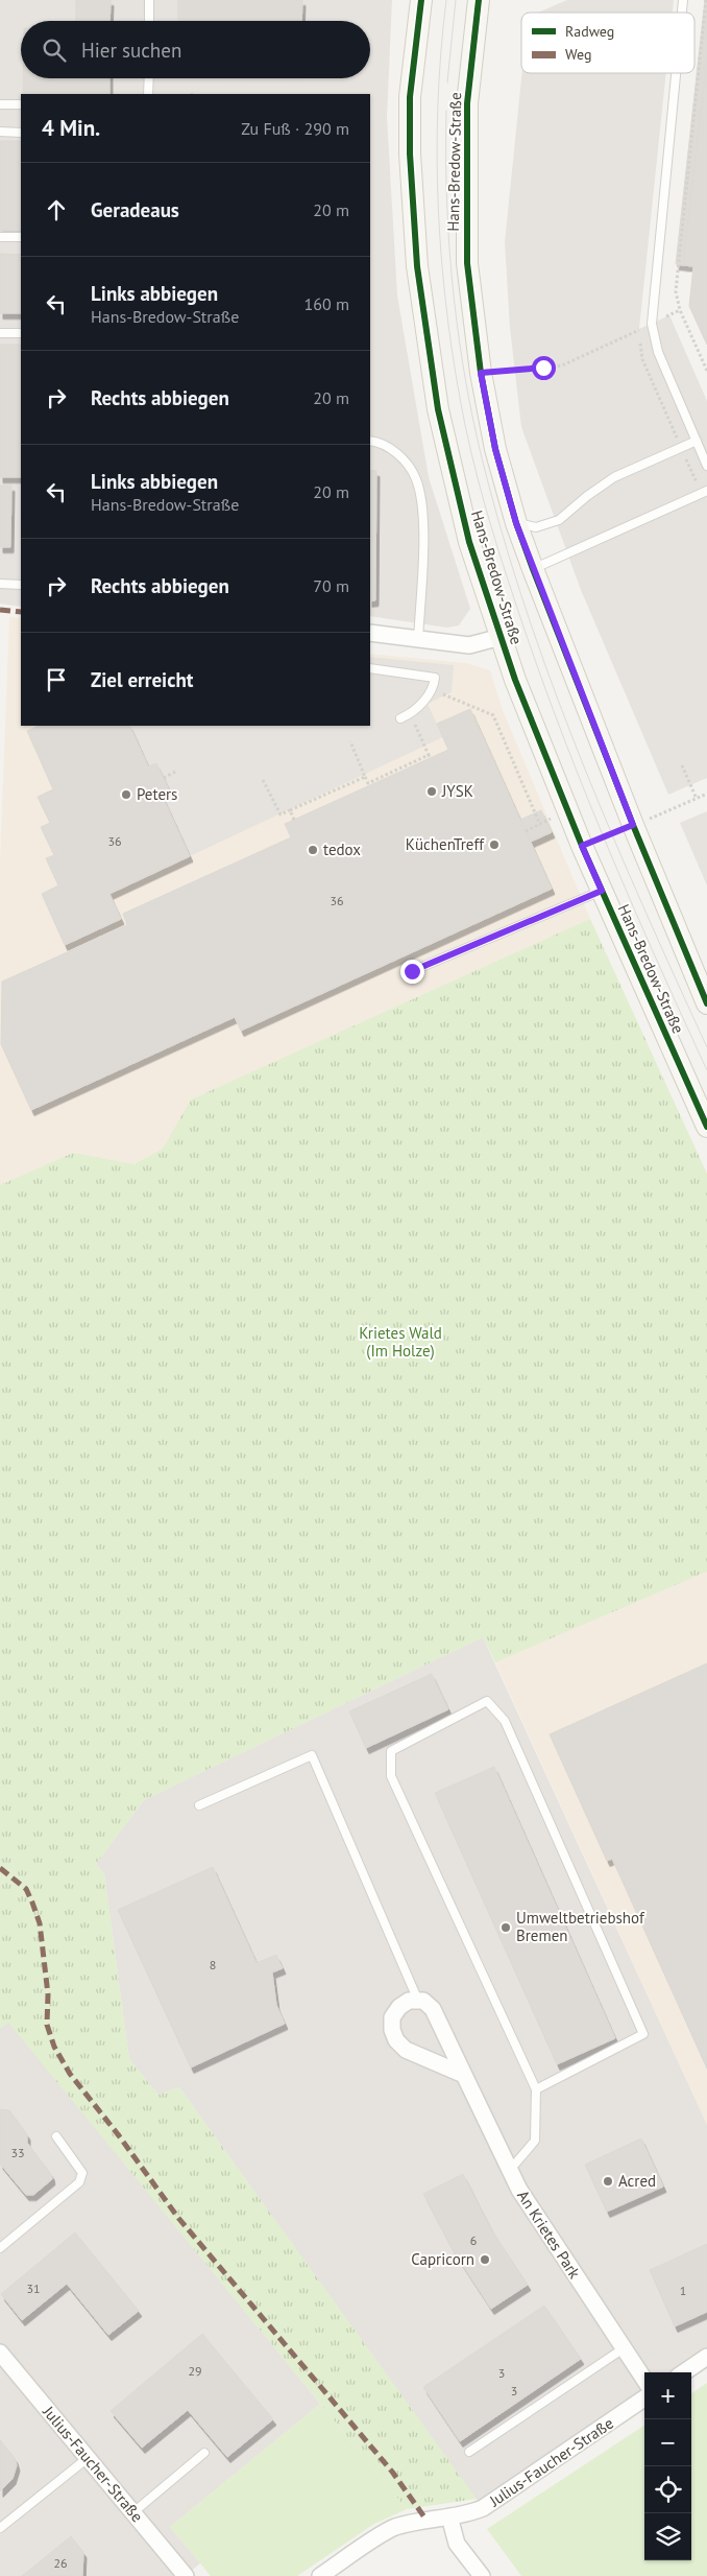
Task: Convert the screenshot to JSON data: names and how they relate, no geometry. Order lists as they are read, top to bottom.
{
  "streets": {
    "main road": ["Hans-Bredow-Straße"],
    "street": ["An Krietes Park", "Julius-Faucher-Straße"]
  },
  "parks": ["Krietes Wald (Im Holze)"],
  "places": [
    "JYSK",
    "Peters",
    "KüchenTreff",
    "tedox",
    "Umweltbetriebshof Bremen",
    "Acred",
    "Capricorn"
  ],
  "house_numbers": [
    "36",
    "36",
    "8",
    "33",
    "6",
    "31",
    "1",
    "29",
    "3",
    "3",
    "26"
  ],
  "legend": ["Radweg", "Weg"],
  "page": {
    "search": "Hier suchen",
    "heading": ["4 Min.", "Zu Fuß · 290 m"],
    "list": [
      ["Geradeaus", "20 m"],
      ["Links abbiegen", "Hans-Bredow-Straße", "160 m"],
      ["Rechts abbiegen", "20 m"],
      ["Links abbiegen", "Hans-Bredow-Straße", "20 m"],
      ["Rechts abbiegen", "70 m"],
      "Ziel erreicht"
    ],
    "map_buttons": ["+", "−"]
  }
}
